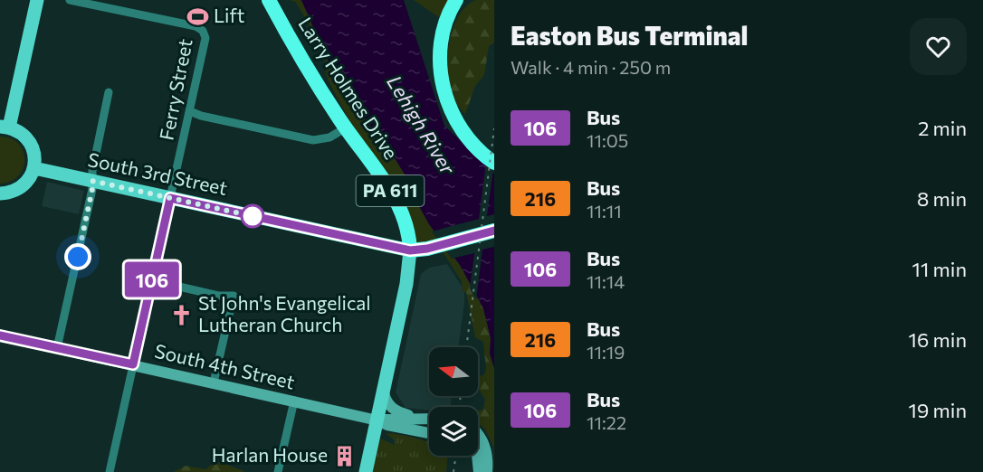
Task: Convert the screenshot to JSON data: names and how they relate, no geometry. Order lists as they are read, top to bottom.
{
  "streets": {
    "highway": ["Larry Holmes Drive", "South 3rd Street", "PA 611"],
    "street": ["Ferry Street", "South 4th Street"]
  },
  "crossings": [
    ["Larry Holmes Drive", "South 3rd Street"],
    ["Larry Holmes Drive", "South 4th Street"],
    ["Ferry Street", "South 3rd Street"],
    ["Ferry Street", "South 4th Street"]
  ],
  "water": ["Lehigh River"],
  "places": {
    "sports": ["Lift"],
    "church": ["St John's Evangelical Lutheran Church"],
    "building": ["Harlan House"]
  },
  "lines": ["bus line 106"],
  "north": "left",
  "page": {
    "on_map": "106",
    "heading": ["Easton Bus Terminal", "Walk · 4 min · 250 m"],
    "list": [
      {
        "mark": "106",
        "name": "Bus",
        "note": "11:05",
        "value": "2 min"
      },
      {
        "mark": "216",
        "name": "Bus",
        "note": "11:11",
        "value": "8 min"
      },
      {
        "mark": "106",
        "name": "Bus",
        "note": "11:14",
        "value": "11 min"
      },
      {
        "mark": "216",
        "name": "Bus",
        "note": "11:19",
        "value": "16 min"
      },
      {
        "mark": "106",
        "name": "Bus",
        "note": "11:22",
        "value": "19 min"
      }
    ]
  }
}
